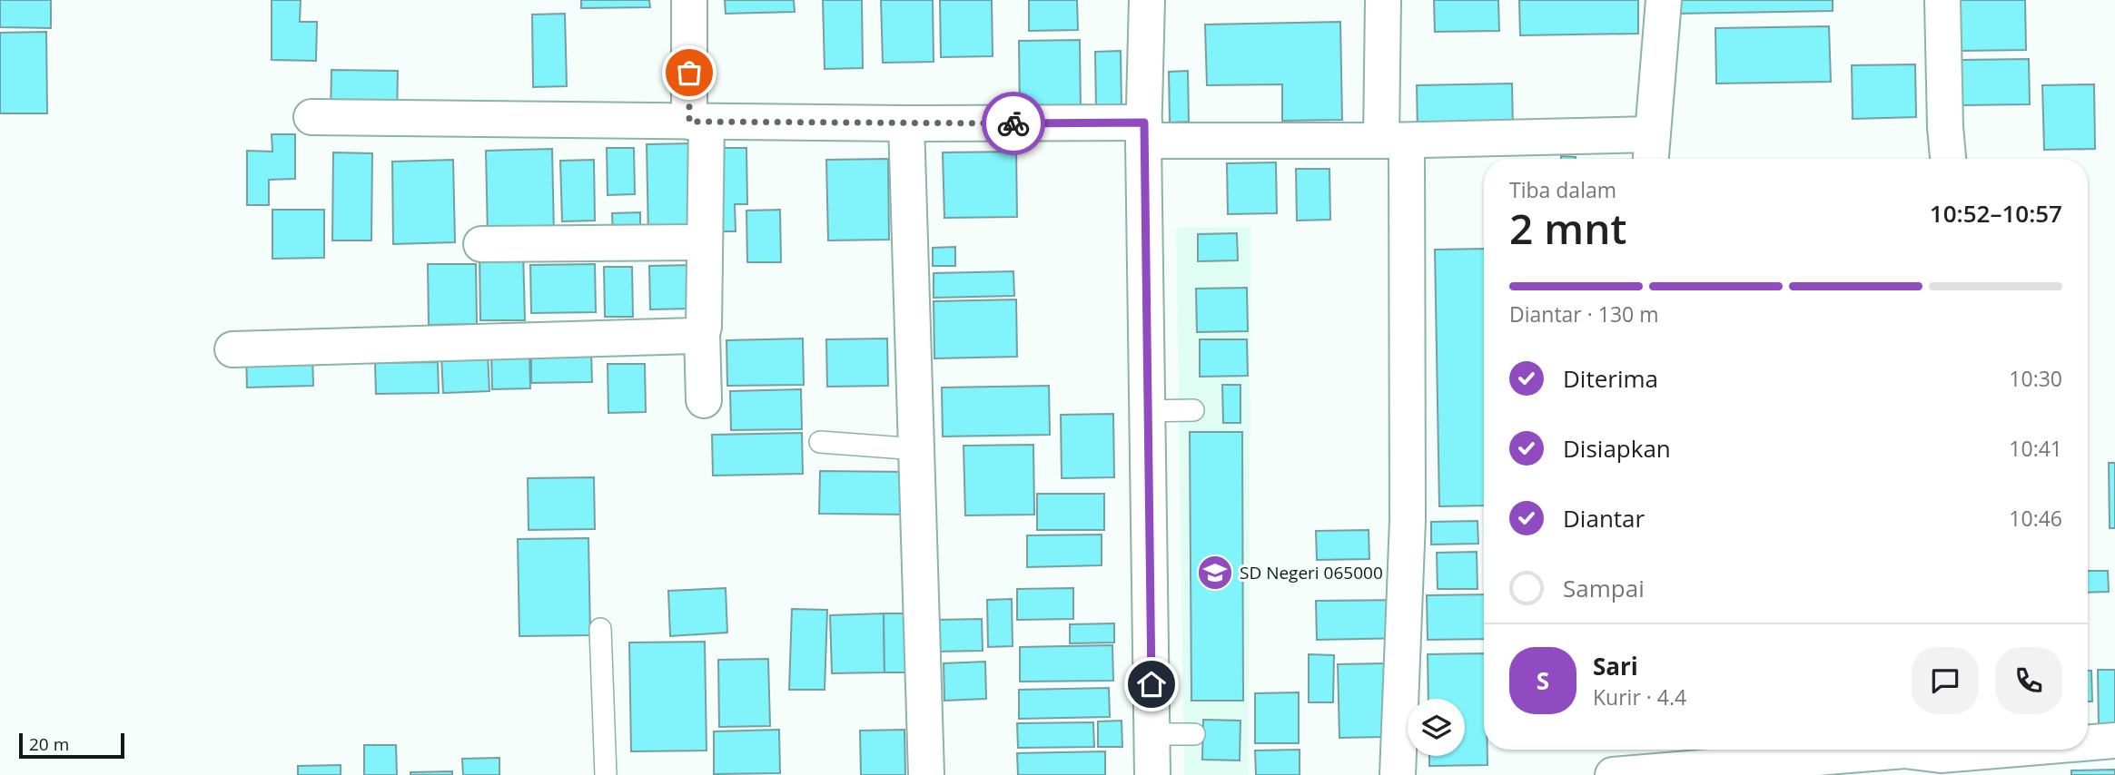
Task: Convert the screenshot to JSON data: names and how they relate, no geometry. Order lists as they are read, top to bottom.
{
  "places": {
    "school or university": ["SD Negeri 065000"]
  },
  "scale_bar": "20 m",
  "page": {
    "heading": ["2 mnt", "Tiba dalam", "10:52–10:57"],
    "panel": ["Sari", "Kurir · 4.4"],
    "bar": "Diantar · 130 m",
    "list": [
      ["Diterima", "10:30"],
      ["Disiapkan", "10:41"],
      ["Diantar", "10:46"],
      "Sampai"
    ],
    "round": "S",
    "scale": "20 m"
  }
}
